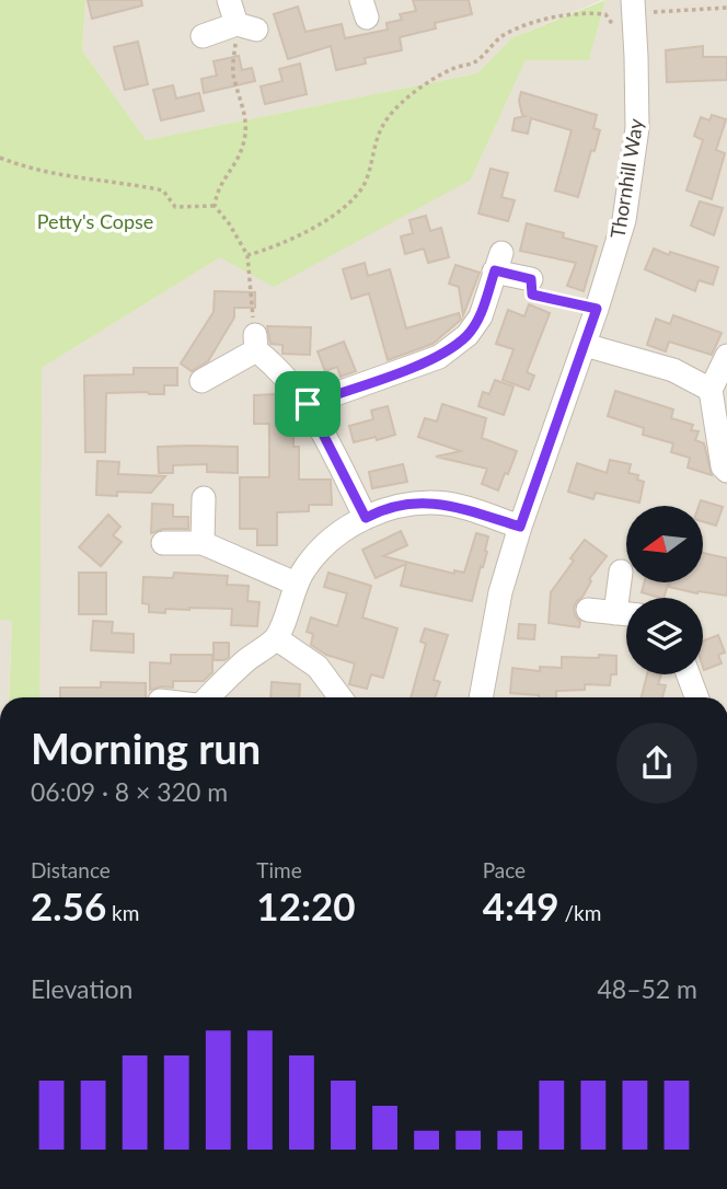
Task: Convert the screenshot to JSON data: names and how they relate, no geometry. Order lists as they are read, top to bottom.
{
  "streets": {
    "street": ["Thornhill Way"]
  },
  "parks": ["Petty's Copse"],
  "north": "left",
  "page": {
    "heading": ["Morning run", "06:09 · 8 × 320 m"],
    "stats": [
      ["Distance", "2.56 km"],
      ["Time", "12:20"],
      ["Pace", "4:49 /km"]
    ],
    "chart": ["Elevation", "48–52 m"]
  }
}
